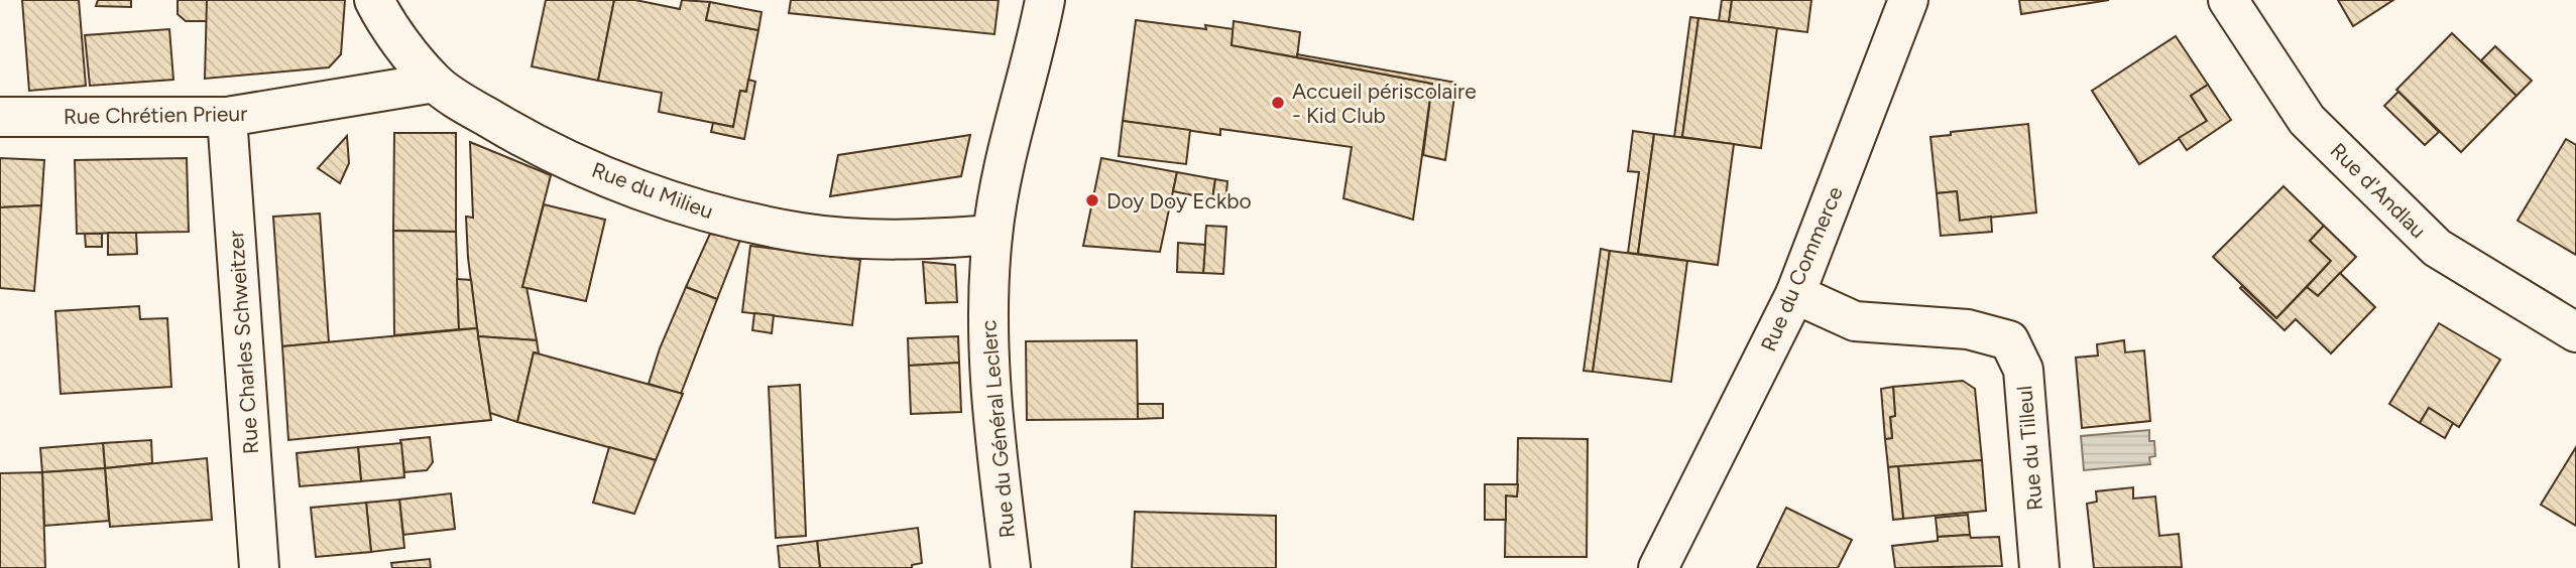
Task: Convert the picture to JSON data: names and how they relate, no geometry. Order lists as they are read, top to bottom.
{
  "streets": {
    "street": [
      "Rue Chrétien Prieur",
      "Rue du Milieu",
      "Rue d'Andlau",
      "Rue du Commerce",
      "Rue Charles Schweitzer",
      "Rue du Général Leclerc",
      "Rue du Tilleul"
    ]
  },
  "crossings": [
    ["Rue Chrétien Prieur", "Rue du Milieu"],
    ["Rue Chrétien Prieur", "Rue Charles Schweitzer"],
    ["Rue du Milieu", "Rue du Général Leclerc"],
    ["Rue du Commerce", "Rue du Tilleul"]
  ],
  "places": ["Accueil périscolaire - Kid Club", "Doy Doy Eckbo"]
}
